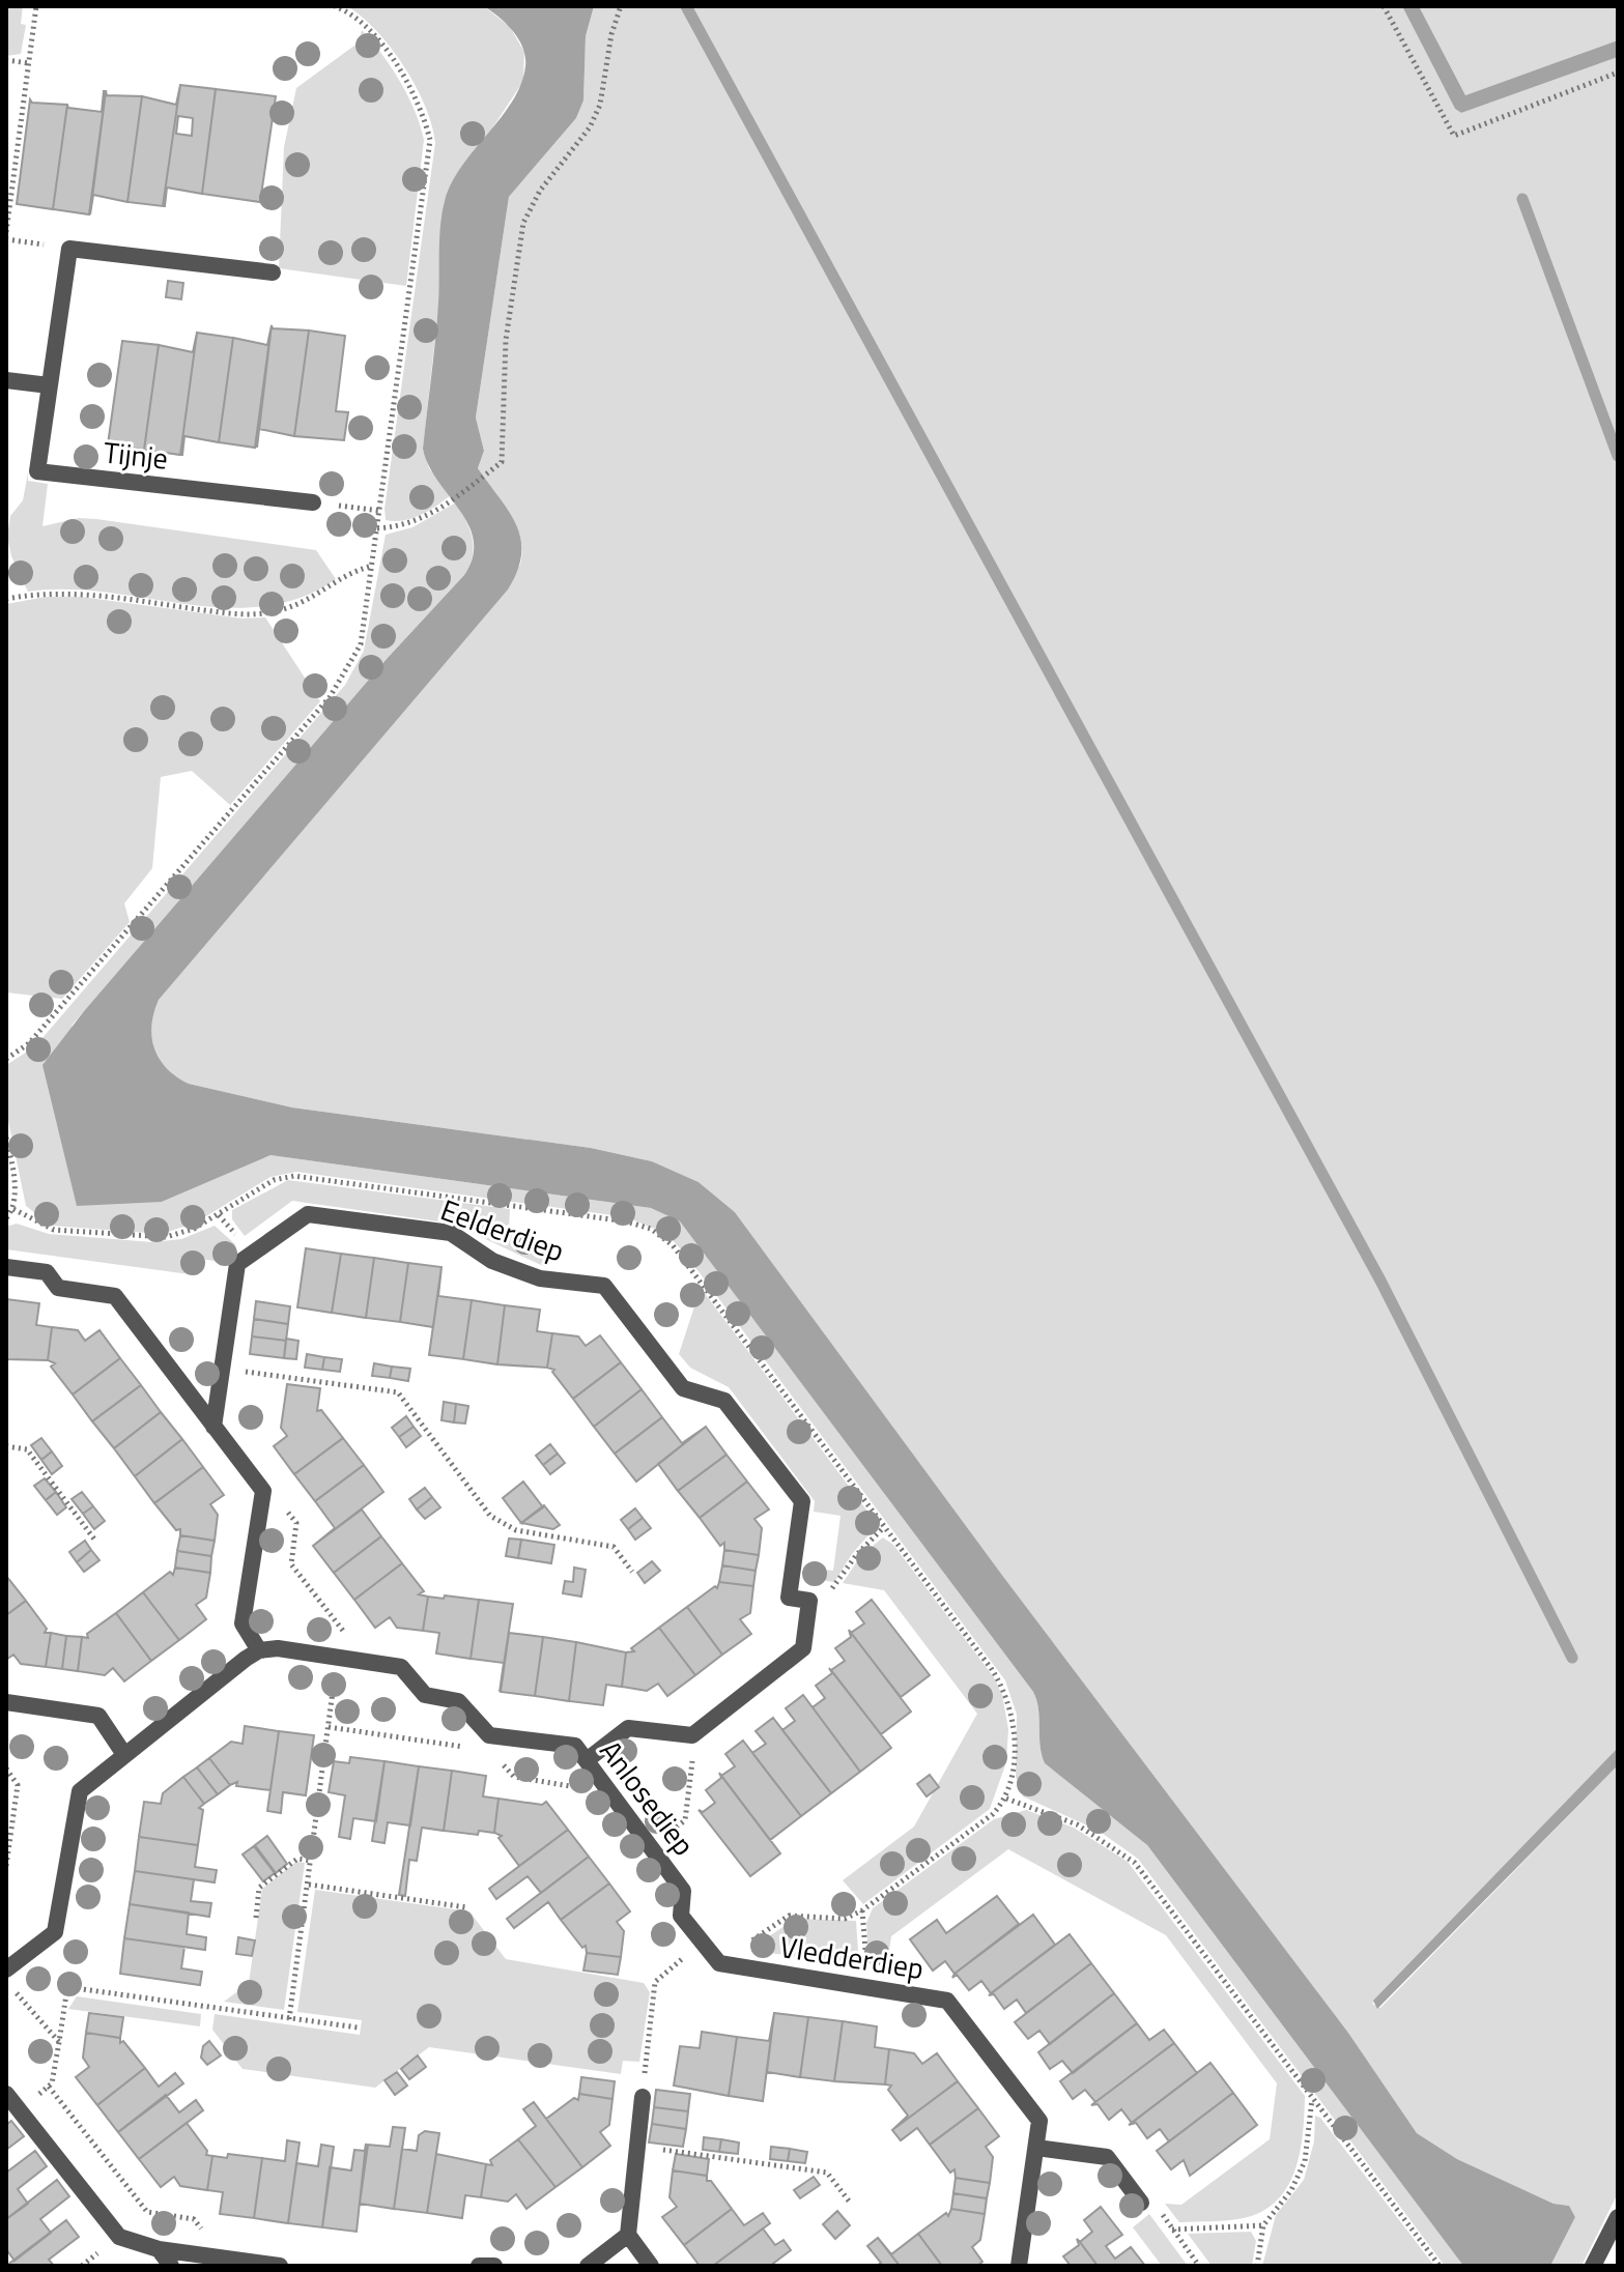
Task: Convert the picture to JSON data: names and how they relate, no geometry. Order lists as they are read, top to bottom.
{
  "streets": {
    "street": [
      "Tijnje",
      "Eelderdiep",
      "Anlosediep",
      "Vledderdiep"
    ]
  },
  "crossings": [
    ["Anlosediep", "Vledderdiep"]
  ]
}
